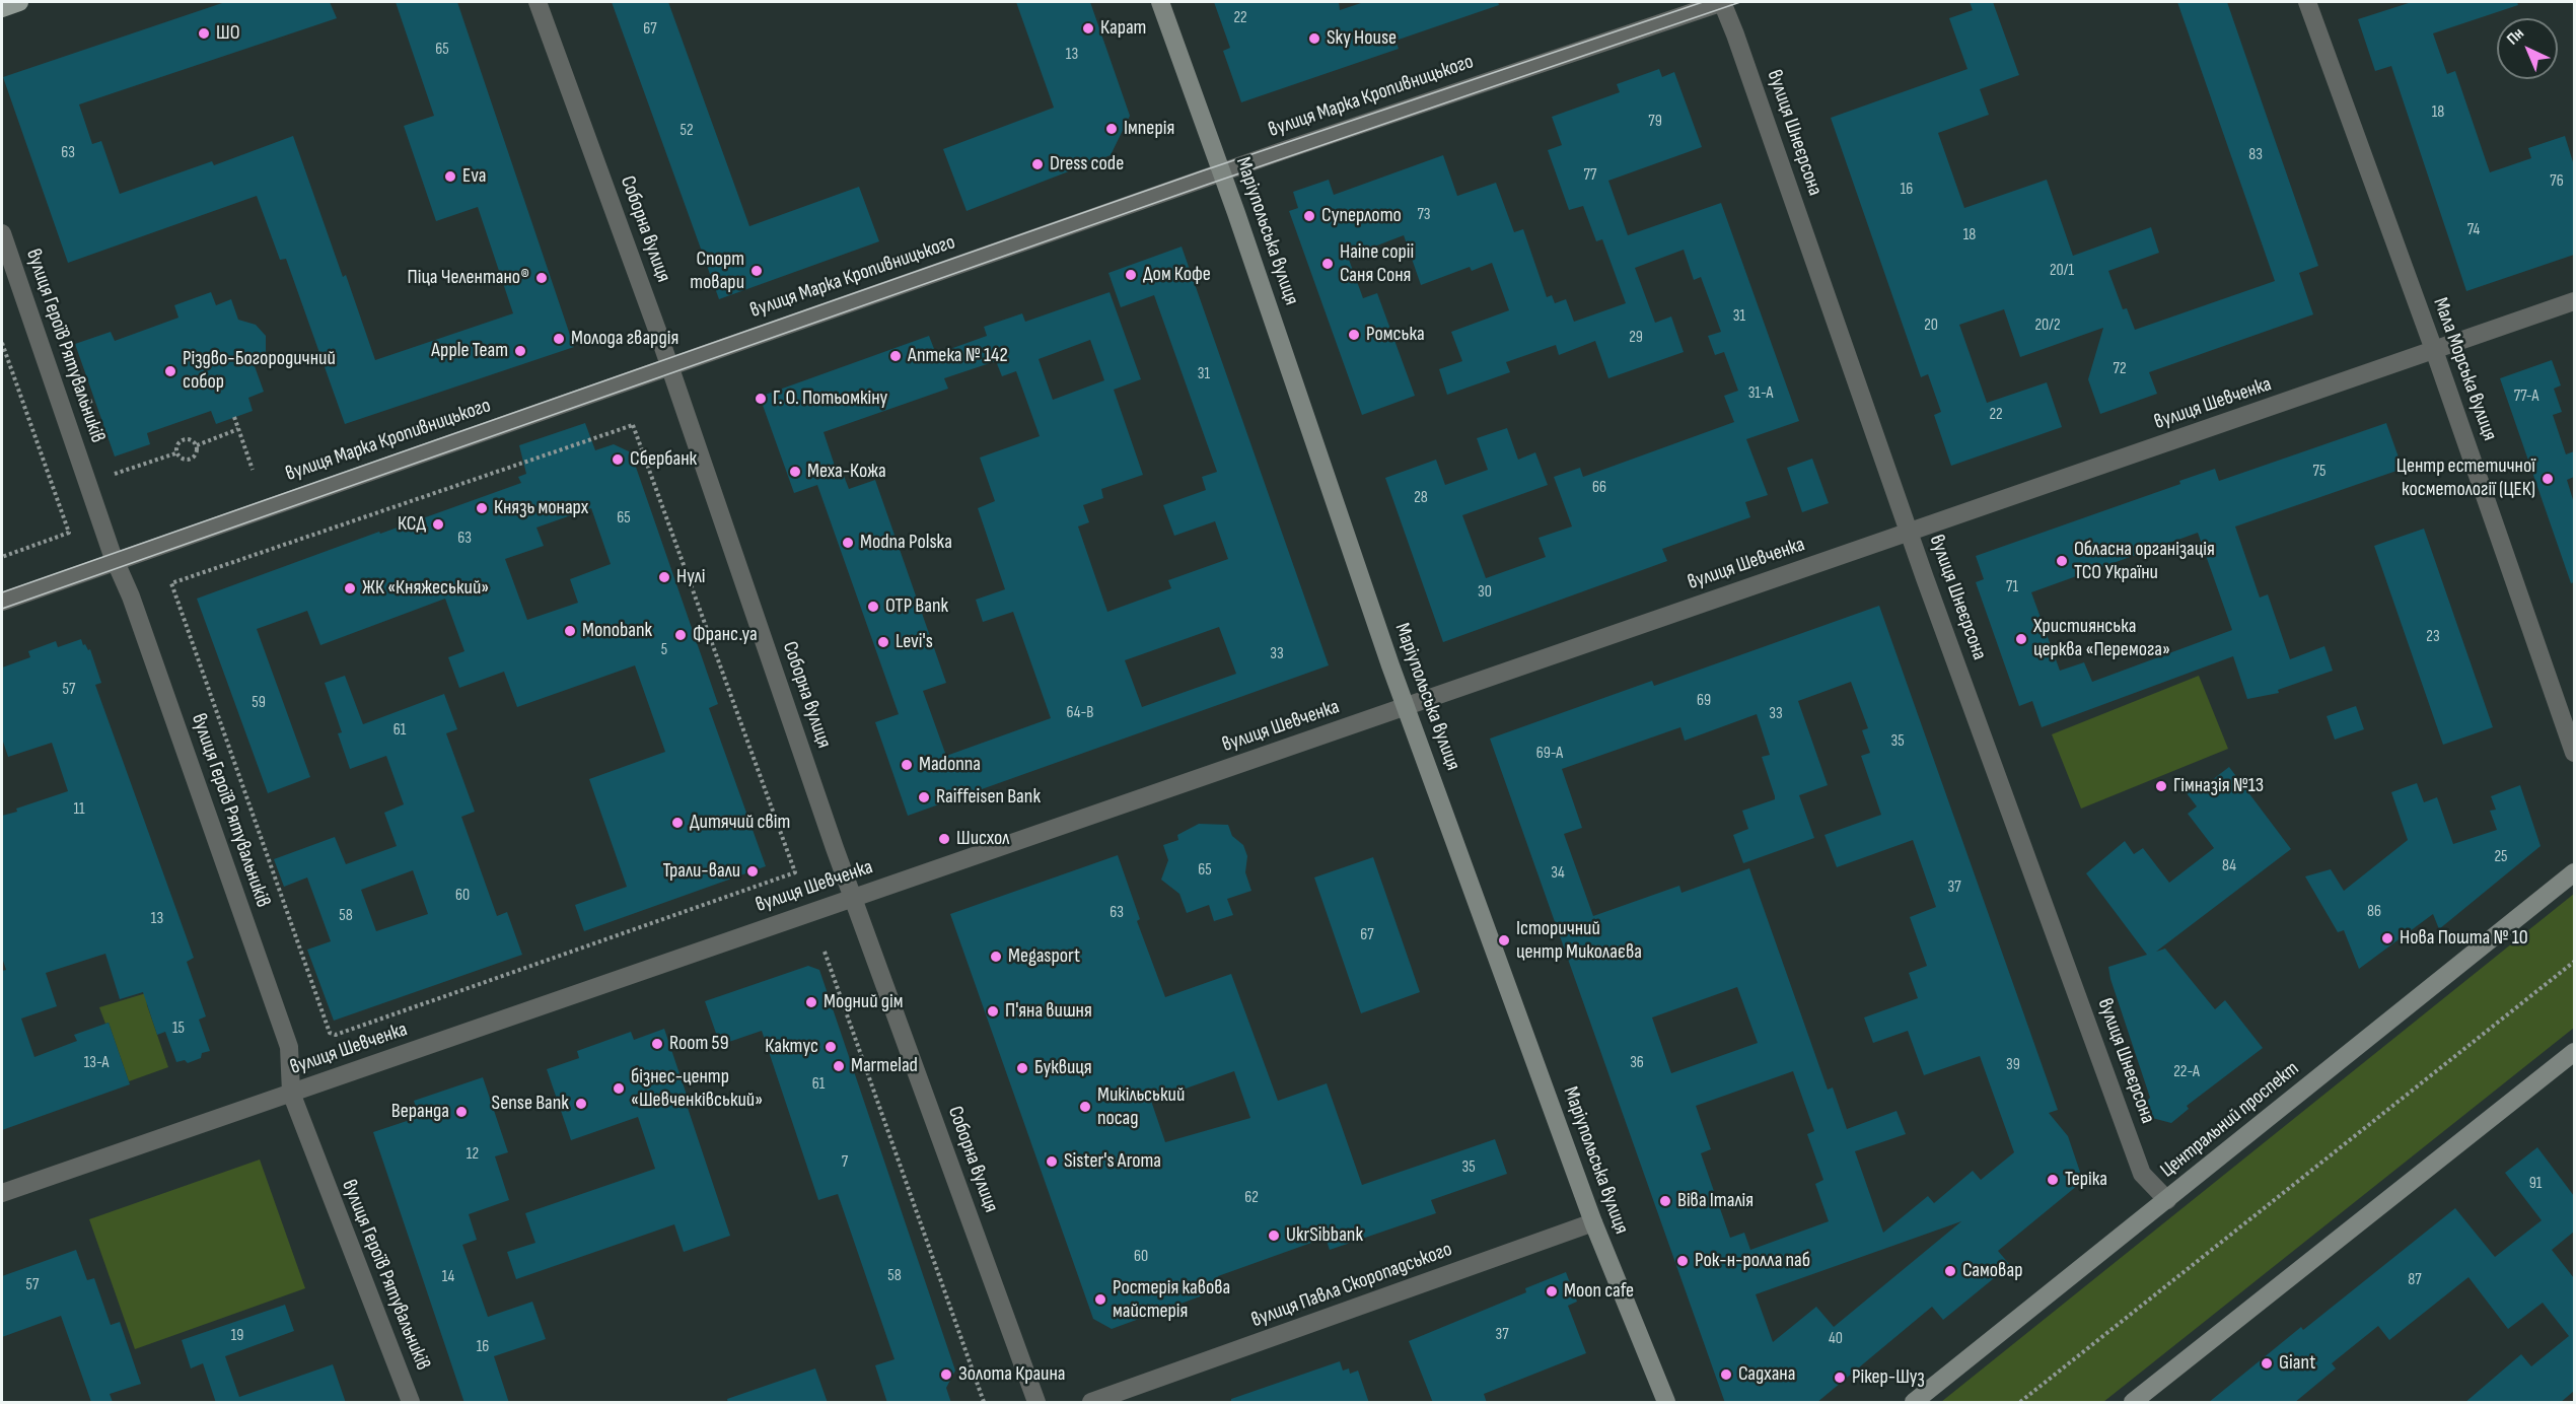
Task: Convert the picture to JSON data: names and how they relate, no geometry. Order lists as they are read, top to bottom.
{
  "streets": {
    "street": [
      "вулиця Марка Кропивницького",
      "вулиця Шнеєрсона",
      "Соборна вулиця",
      "Маріупольська вулиця",
      "вулиця Героїв Рятувальників",
      "Мала Морська вулиця",
      "вулиця Шевченка",
      "Центральний проспект",
      "вулиця Павла Скоропадського"
    ]
  },
  "crossings": [
    ["вулиця Марка Кропивницького", "вулиця Шнеєрсона"],
    ["вулиця Марка Кропивницького", "Соборна вулиця"],
    ["вулиця Марка Кропивницького", "Маріупольська вулиця"],
    ["вулиця Марка Кропивницького", "вулиця Героїв Рятувальників"],
    ["вулиця Шнеєрсона", "вулиця Шевченка"],
    ["вулиця Шнеєрсона", "Центральний проспект"],
    ["Соборна вулиця", "вулиця Шевченка"],
    ["Маріупольська вулиця", "вулиця Шевченка"],
    ["Маріупольська вулиця", "вулиця Павла Скоропадського"],
    ["вулиця Героїв Рятувальників", "вулиця Шевченка"],
    ["Мала Морська вулиця", "вулиця Шевченка"]
  ],
  "places": [
    "Карат",
    "ШО",
    "Sky House",
    "Імперія",
    "Dress code",
    "Eva",
    "Суперлото",
    "Haine copii Саня Соня",
    "Спорт товари",
    "Дом Кофе",
    "Піца Челентано®",
    "Ромська",
    "Молода гвардія",
    "Apple Team",
    "Аптека № 142",
    "Різдво-Богородичний собор",
    "Г. О. Потьомкіну",
    "Сбербанк",
    "Меха-Кожа",
    "Центр естетичної косметології (ЦЕК)",
    "Князь монарх",
    "КСД",
    "Modna Polska",
    "Обласна організація ТСО України",
    "Нулі",
    "ЖК «Княжеський»",
    "OTP Bank",
    "Monobank",
    "Франс.уа",
    "Християнська церква «Перемога»",
    "Levi's",
    "Madonna",
    "Гімназія №13",
    "Raiffeisen Bank",
    "Дитячий світ",
    "Шисхол",
    "Трали-вали",
    "Нова Пошта № 10",
    "Історичний центр Миколаєва",
    "Megasport",
    "Модний дім",
    "П'яна вишня",
    "Room 59",
    "Кактус",
    "Marmelad",
    "Буквиця",
    "бізнес-центр «Шевченківський»",
    "Sense Bank",
    "Микільський посад",
    "Веранда",
    "Sister's Aroma",
    "Теріка",
    "Віва Італія",
    "UkrSibbank",
    "Рок-н-ролла паб",
    "Самовар",
    "Moon cafe",
    "Ростерія кавова майстерія",
    "Giant",
    "Золота Краина",
    "Садхана",
    "Рікер-Шуз"
  ],
  "house_numbers": [
    "22",
    "67",
    "65",
    "13",
    "18",
    "79",
    "52",
    "63",
    "83",
    "77",
    "76",
    "16",
    "73",
    "74",
    "18",
    "20/1",
    "31",
    "20",
    "20/2",
    "29",
    "72",
    "31",
    "31-А",
    "77-А",
    "22",
    "75",
    "66",
    "28",
    "65",
    "63",
    "71",
    "30",
    "23",
    "5",
    "33",
    "57",
    "69",
    "59",
    "64-В",
    "33",
    "61",
    "35",
    "69-А",
    "11",
    "25",
    "84",
    "65",
    "34",
    "37",
    "60",
    "86",
    "63",
    "58",
    "13",
    "67",
    "15",
    "13-А",
    "36",
    "39",
    "22-А",
    "61",
    "12",
    "7",
    "35",
    "91",
    "62",
    "60",
    "58",
    "14",
    "87",
    "57",
    "37",
    "19",
    "40",
    "16"
  ],
  "north": "top left"
}
